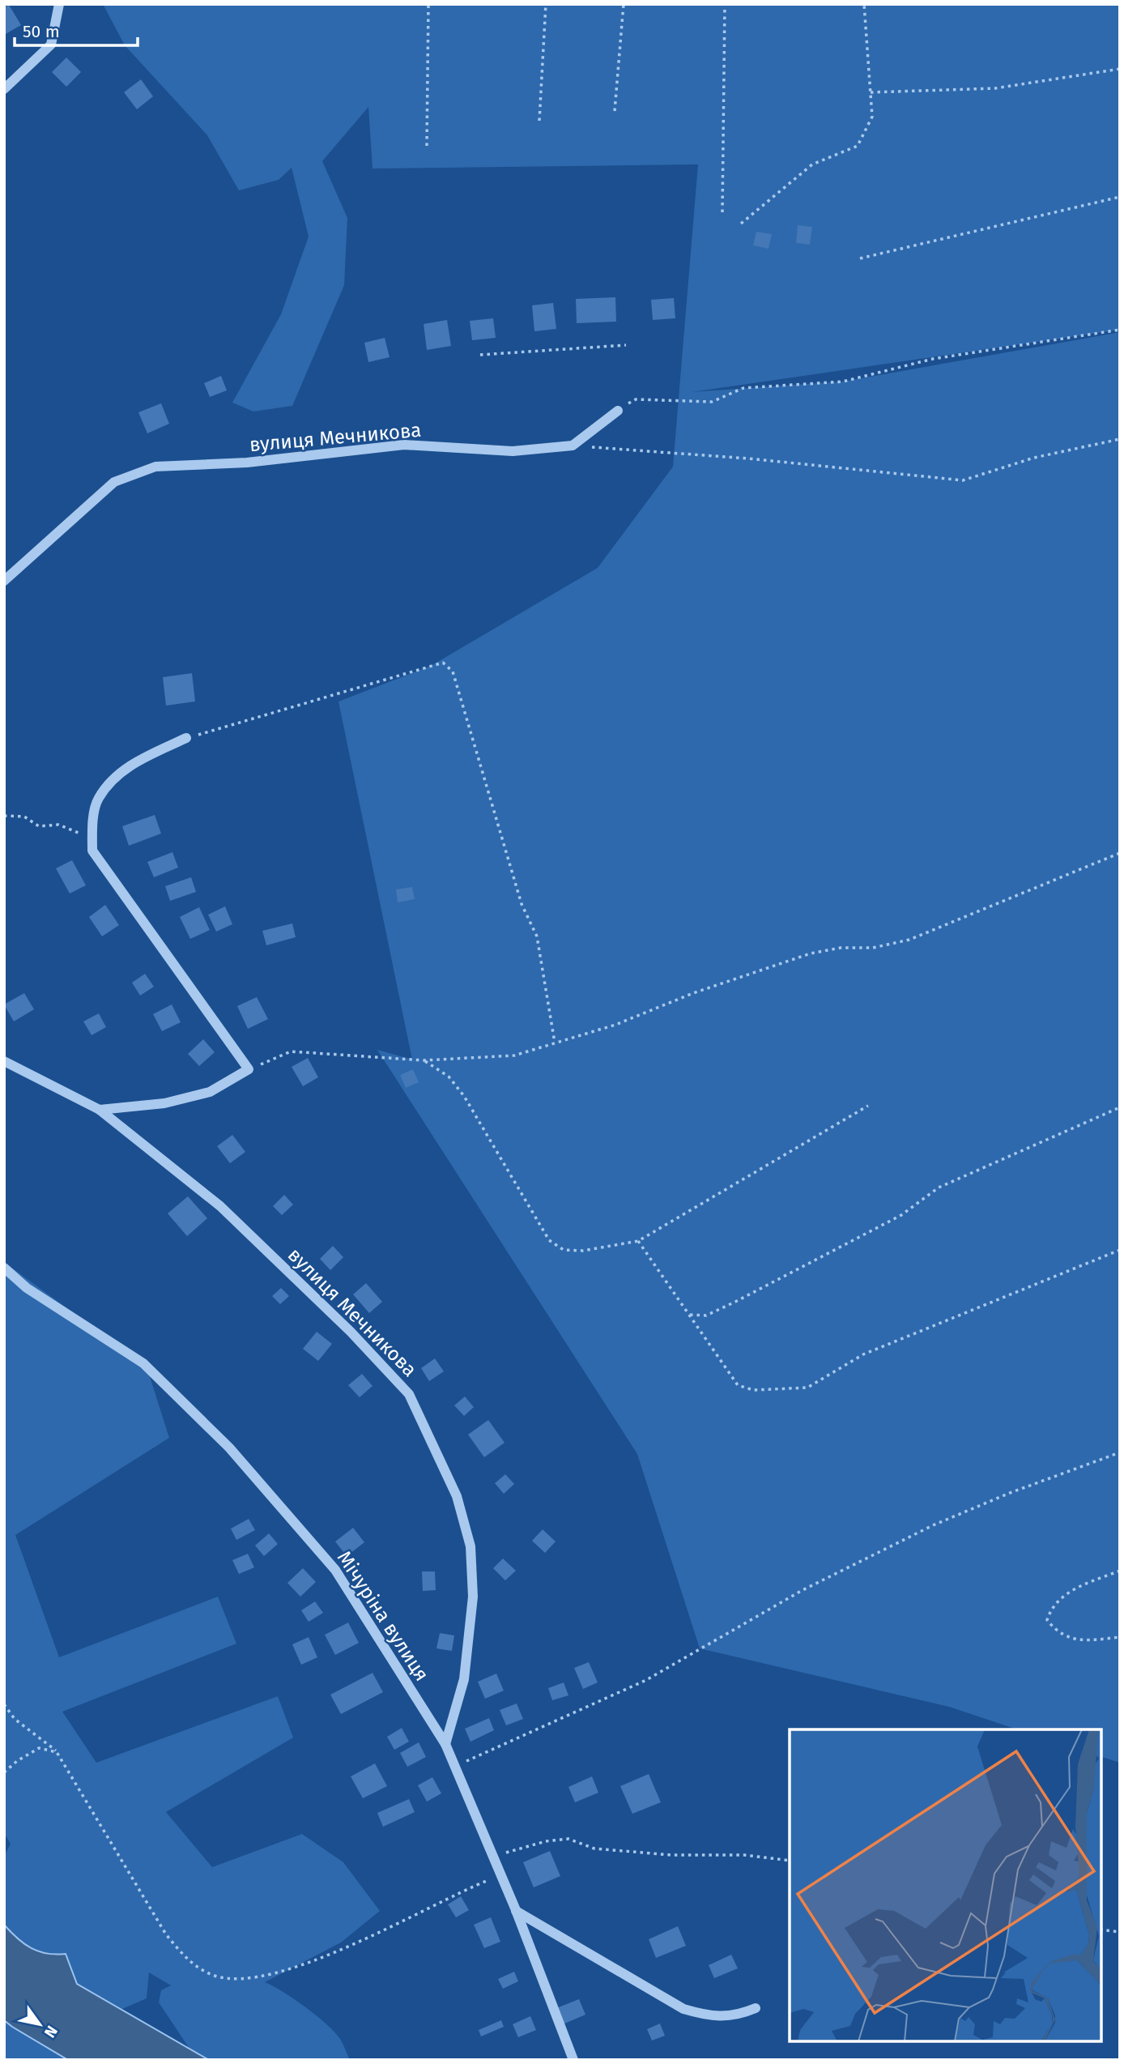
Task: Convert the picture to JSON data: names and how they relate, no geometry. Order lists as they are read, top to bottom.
{
  "streets": {
    "street": ["вулиця Мечникова", "Мічуріна вулиця"]
  },
  "crossings": [
    ["вулиця Мечникова", "Мічуріна вулиця"]
  ],
  "scale_bar": "50 m",
  "north": "bottom right"
}
